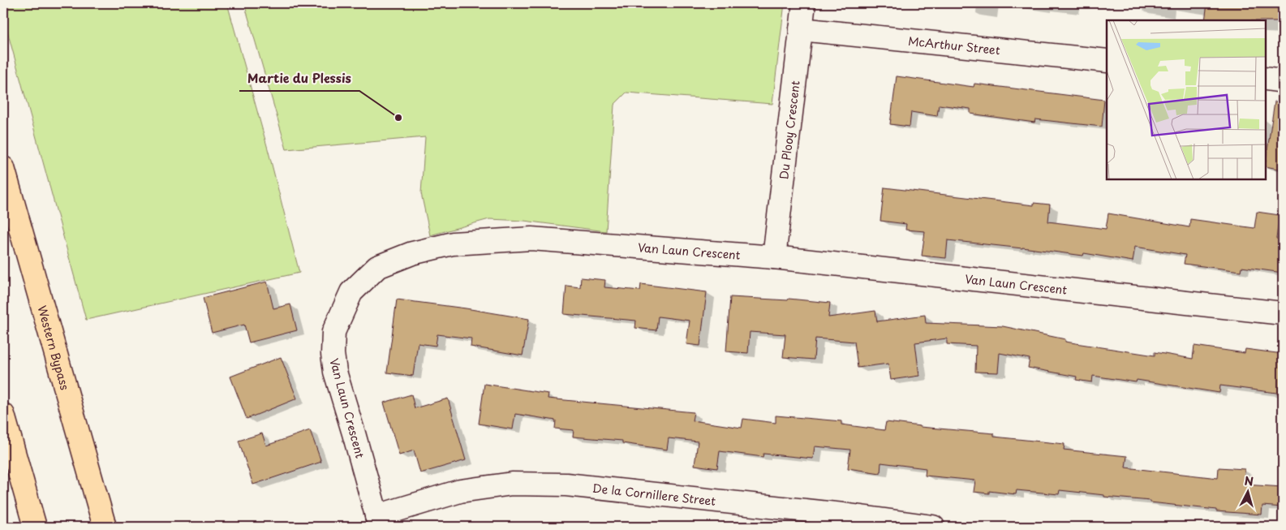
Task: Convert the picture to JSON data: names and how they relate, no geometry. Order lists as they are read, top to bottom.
{
  "streets": {
    "highway": ["Western Bypass"],
    "street": [
      "McArthur Street",
      "Du Plooy Crescent",
      "Van Laun Crescent",
      "De la Cornillere Street"
    ]
  },
  "crossings": [
    ["McArthur Street", "Du Plooy Crescent"],
    ["Du Plooy Crescent", "Van Laun Crescent"],
    ["Van Laun Crescent", "De la Cornillere Street"]
  ],
  "places": ["Martie du Plessis"],
  "north": "top"
}
